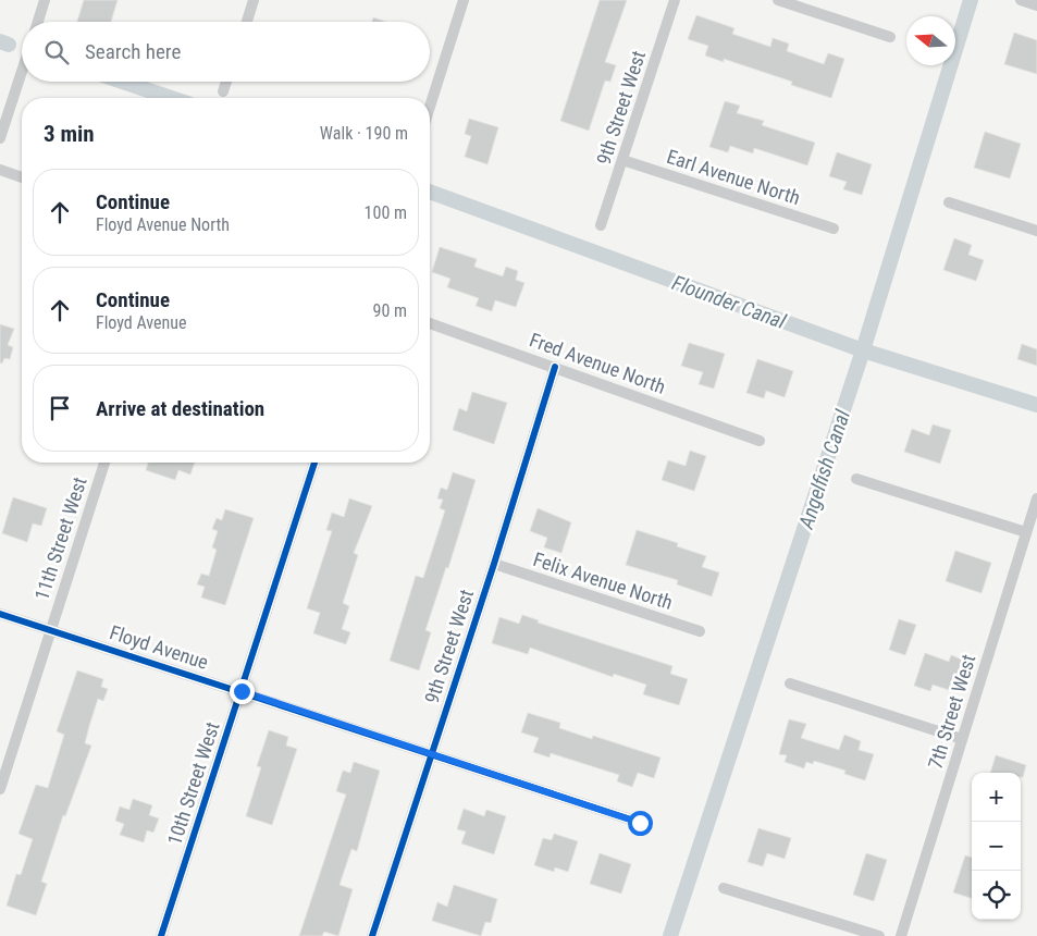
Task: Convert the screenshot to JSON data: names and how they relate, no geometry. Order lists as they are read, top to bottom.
{
  "streets": {
    "street": [
      "9th Street West",
      "Earl Avenue North",
      "Fred Avenue North",
      "11th Street West",
      "Felix Avenue North",
      "Floyd Avenue",
      "7th Street West",
      "10th Street West"
    ]
  },
  "crossings": [
    ["9th Street West", "Earl Avenue North"],
    ["9th Street West", "Fred Avenue North"],
    ["9th Street West", "Felix Avenue North"],
    ["9th Street West", "Floyd Avenue"],
    ["11th Street West", "Floyd Avenue"],
    ["Floyd Avenue", "10th Street West"]
  ],
  "water": ["Flounder Canal", "Angelfish Canal"],
  "north": "left",
  "page": {
    "search": "Search here",
    "heading": ["3 min", "Walk · 190 m"],
    "list": [
      ["Continue", "Floyd Avenue North", "100 m"],
      ["Continue", "Floyd Avenue", "90 m"],
      "Arrive at destination"
    ],
    "map_buttons": ["+", "−"]
  }
}
